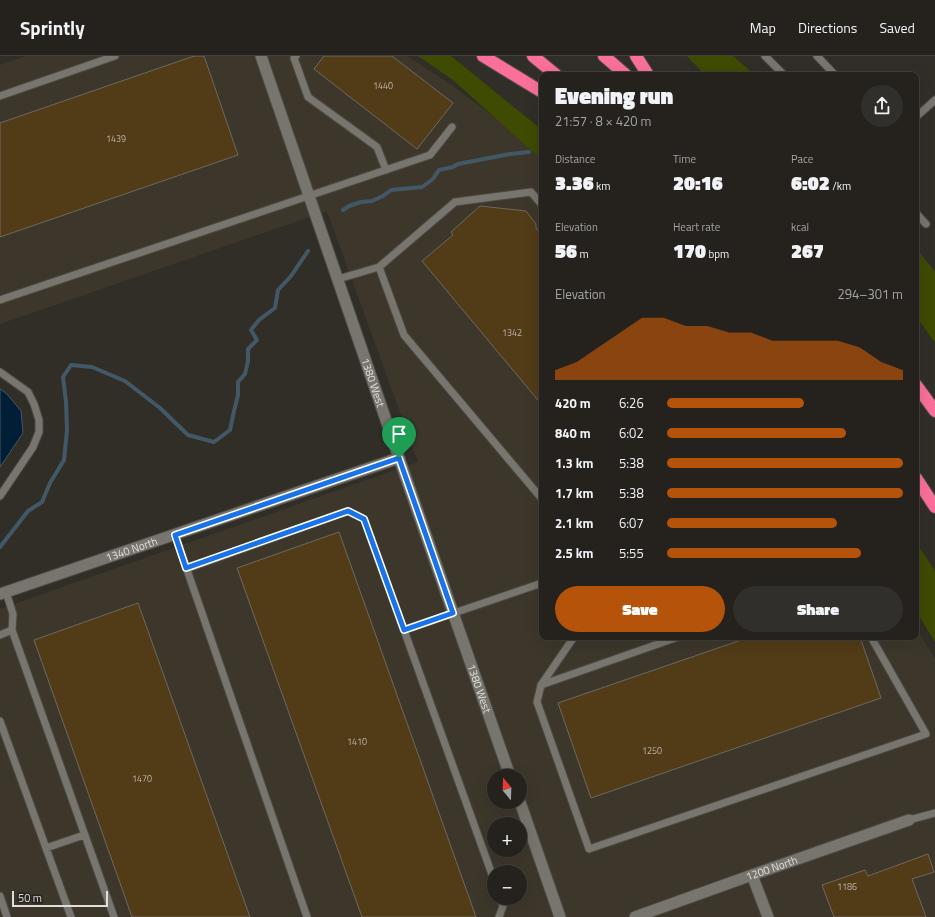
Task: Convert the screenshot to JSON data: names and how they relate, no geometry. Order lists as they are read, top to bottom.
{
  "streets": {
    "street": ["1380 West", "1340 North", "1200 North"]
  },
  "crossings": [
    ["1380 West", "1340 North"]
  ],
  "house_numbers": [
    "1440",
    "1439",
    "1342",
    "1410",
    "1250",
    "1470",
    "1186"
  ],
  "scale_bar": "50 m",
  "north": "top",
  "page": {
    "header": "Sprintly",
    "nav": ["Map", "Directions", "Saved"],
    "heading": ["Evening run", "21:57 · 8 × 420 m"],
    "stats": [
      ["Distance", "3.36 km"],
      ["Time", "20:16"],
      ["Pace", "6:02 /km"],
      ["Elevation", "56 m"],
      ["Heart rate", "170 bpm"],
      ["kcal", "267"]
    ],
    "chart": ["Elevation", "294–301 m"],
    "list": [
      {
        "name": "420 m",
        "note": "6:26"
      },
      {
        "name": "840 m",
        "note": "6:02"
      },
      {
        "name": "1.3 km",
        "note": "5:38"
      },
      {
        "name": "1.7 km",
        "note": "5:38"
      },
      {
        "name": "2.1 km",
        "note": "6:07"
      },
      {
        "name": "2.5 km",
        "note": "5:55"
      }
    ],
    "buttons": ["Save", "Share"],
    "map_buttons": ["+", "−"],
    "scale": "50 m"
  }
}
